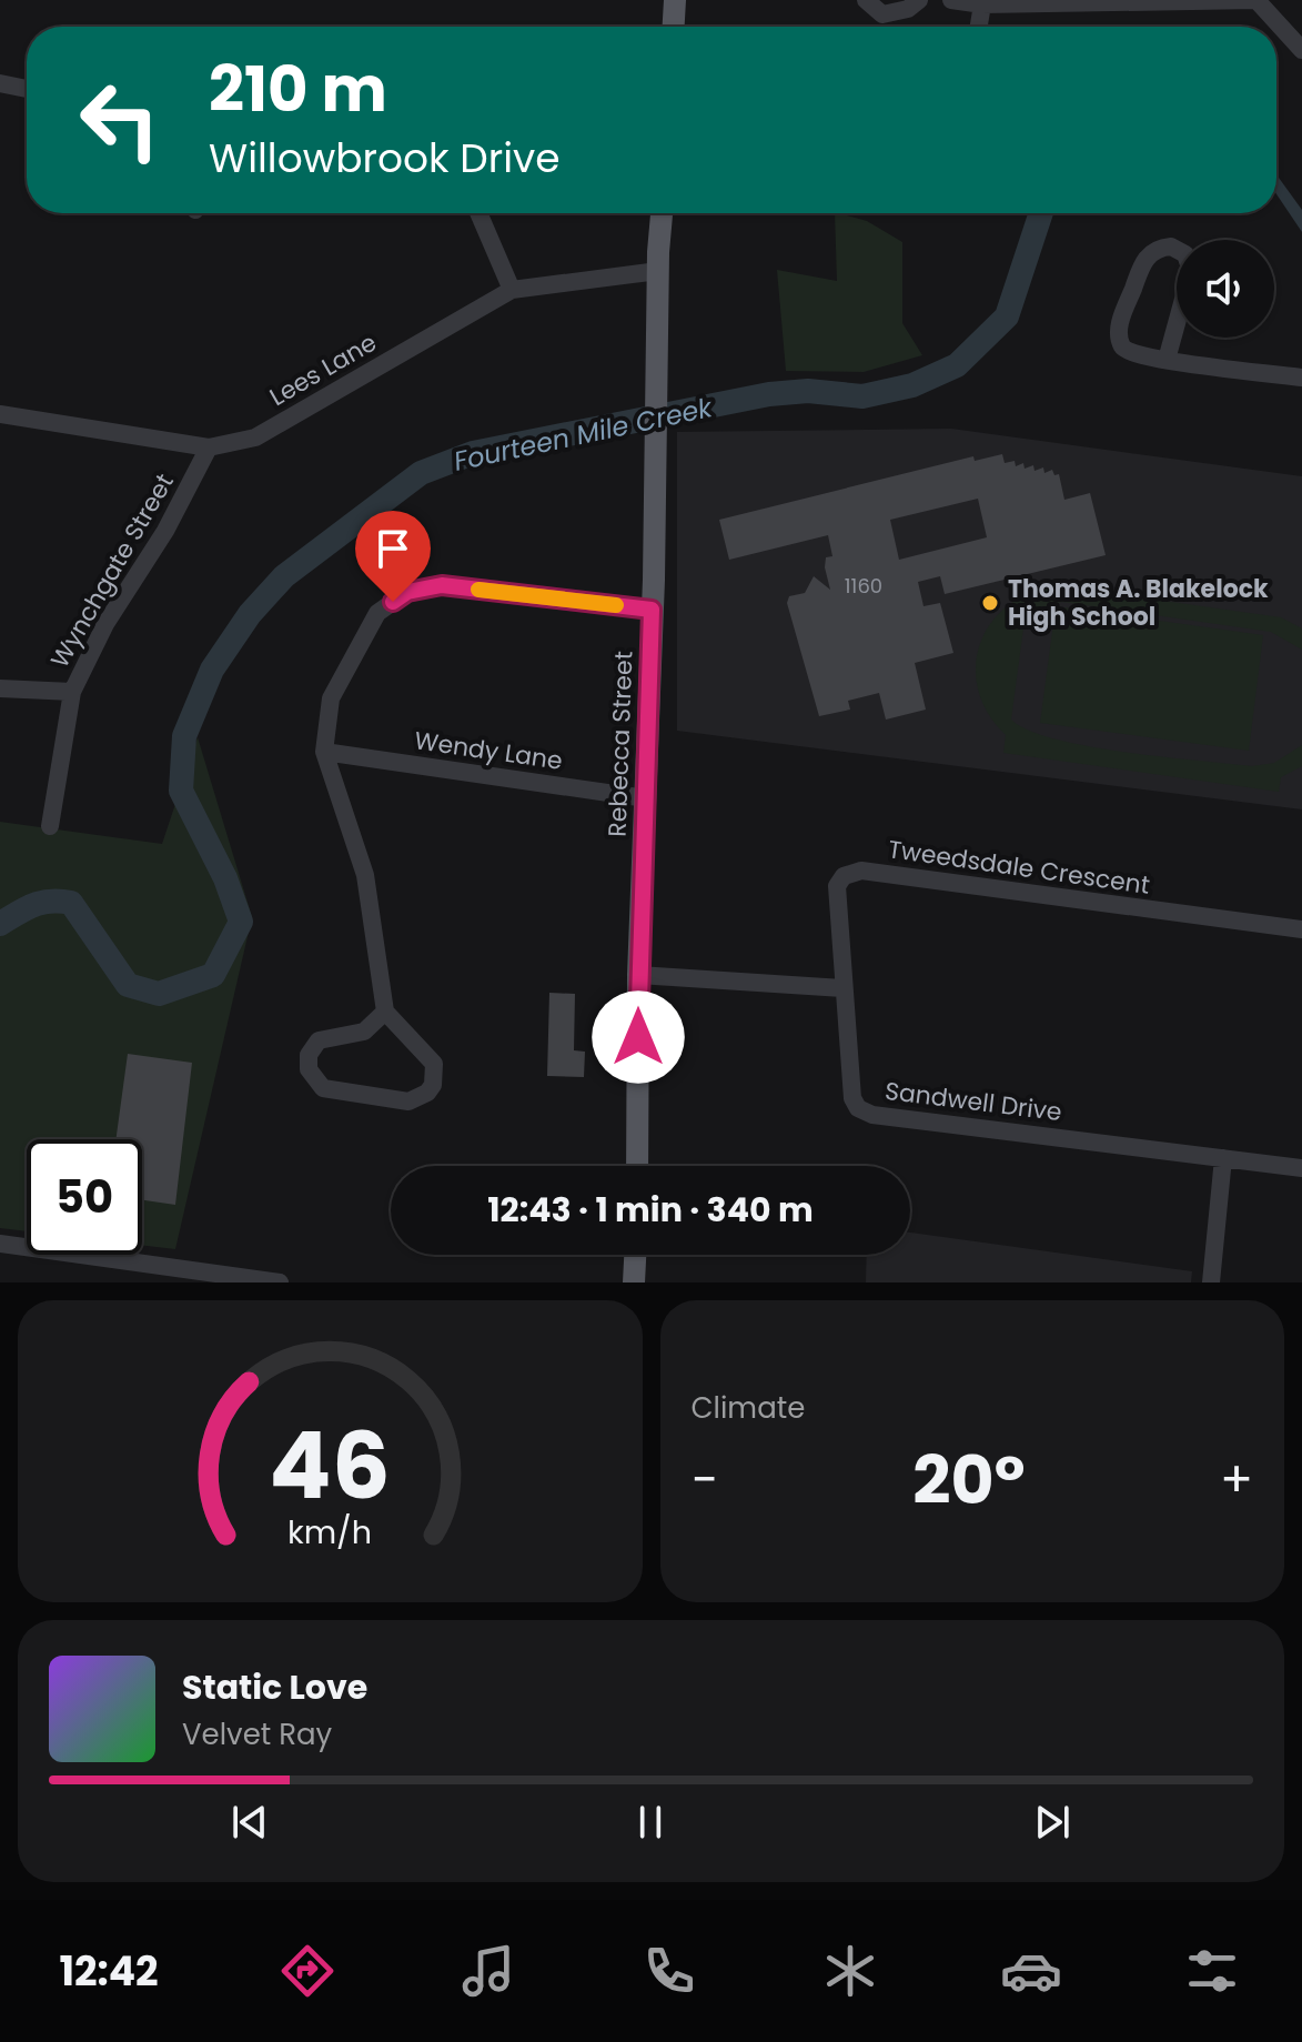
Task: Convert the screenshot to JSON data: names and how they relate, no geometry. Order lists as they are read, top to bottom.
{
  "streets": {
    "main road": ["Rebecca Street"],
    "street": [
      "Lees Lane",
      "Wynchgate Street",
      "Wendy Lane",
      "Tweedsdale Crescent",
      "Sandwell Drive"
    ]
  },
  "crossings": [
    ["Lees Lane", "Wynchgate Street"],
    ["Lees Lane", "Rebecca Street"],
    ["Rebecca Street", "Wendy Lane"],
    ["Tweedsdale Crescent", "Sandwell Drive"]
  ],
  "water": ["Fourteen Mile Creek"],
  "places": ["Thomas A. Blakelock High School"],
  "house_numbers": ["1160"],
  "page": {
    "turn": ["210 m", "Willowbrook Drive"],
    "limit": "50",
    "trip": "12:43 · 1 min · 340 m",
    "tile": "Climate",
    "heat": ["−", "20°", "+"],
    "song": ["Static Love", "Velvet Ray"],
    "tabs": "12:42",
    "gauge": ["46", "km/h"]
  }
}
